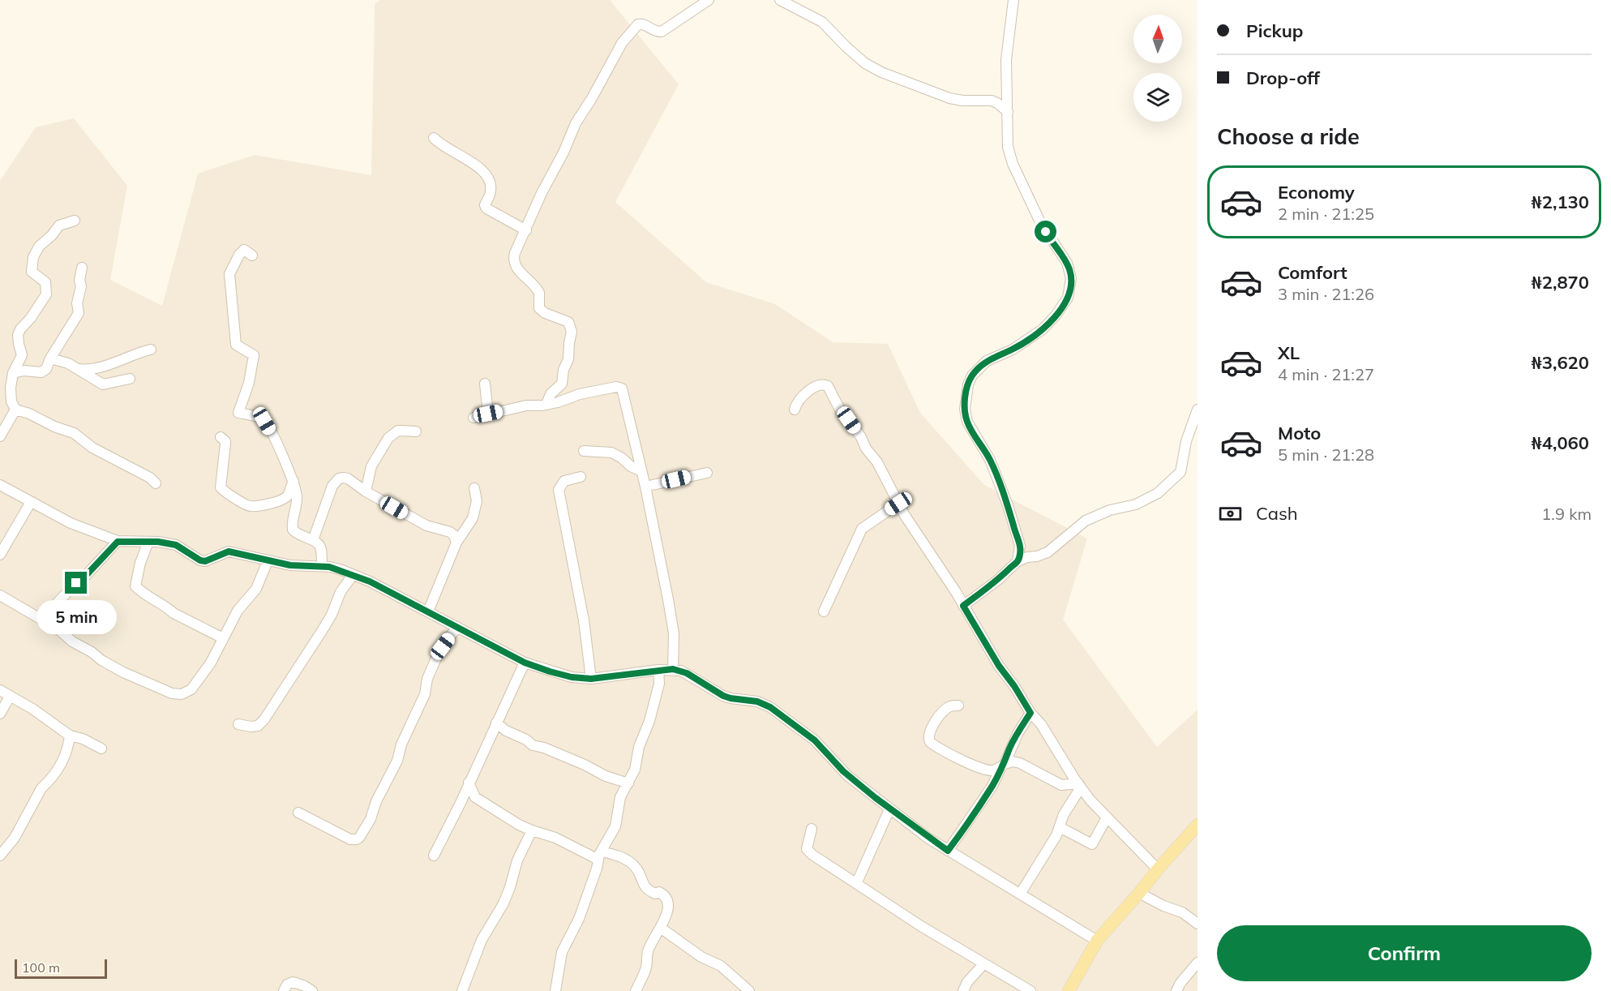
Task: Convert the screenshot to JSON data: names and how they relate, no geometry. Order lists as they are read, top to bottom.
{
  "scale_bar": "100 m",
  "north": "top",
  "page": {
    "banner": ["Pickup", "Drop-off"],
    "heading": "Choose a ride",
    "list": [
      {
        "name": "Economy",
        "note": "2 min · 21:25",
        "value": "₦2,130"
      },
      {
        "name": "Comfort",
        "note": "3 min · 21:26",
        "value": "₦2,870"
      },
      {
        "name": "XL",
        "note": "4 min · 21:27",
        "value": "₦3,620"
      },
      {
        "name": "Moto",
        "note": "5 min · 21:28",
        "value": "₦4,060"
      }
    ],
    "pay": ["Cash", "1.9 km"],
    "bubble": "5 min",
    "buttons": "Confirm",
    "scale": "100 m"
  }
}
